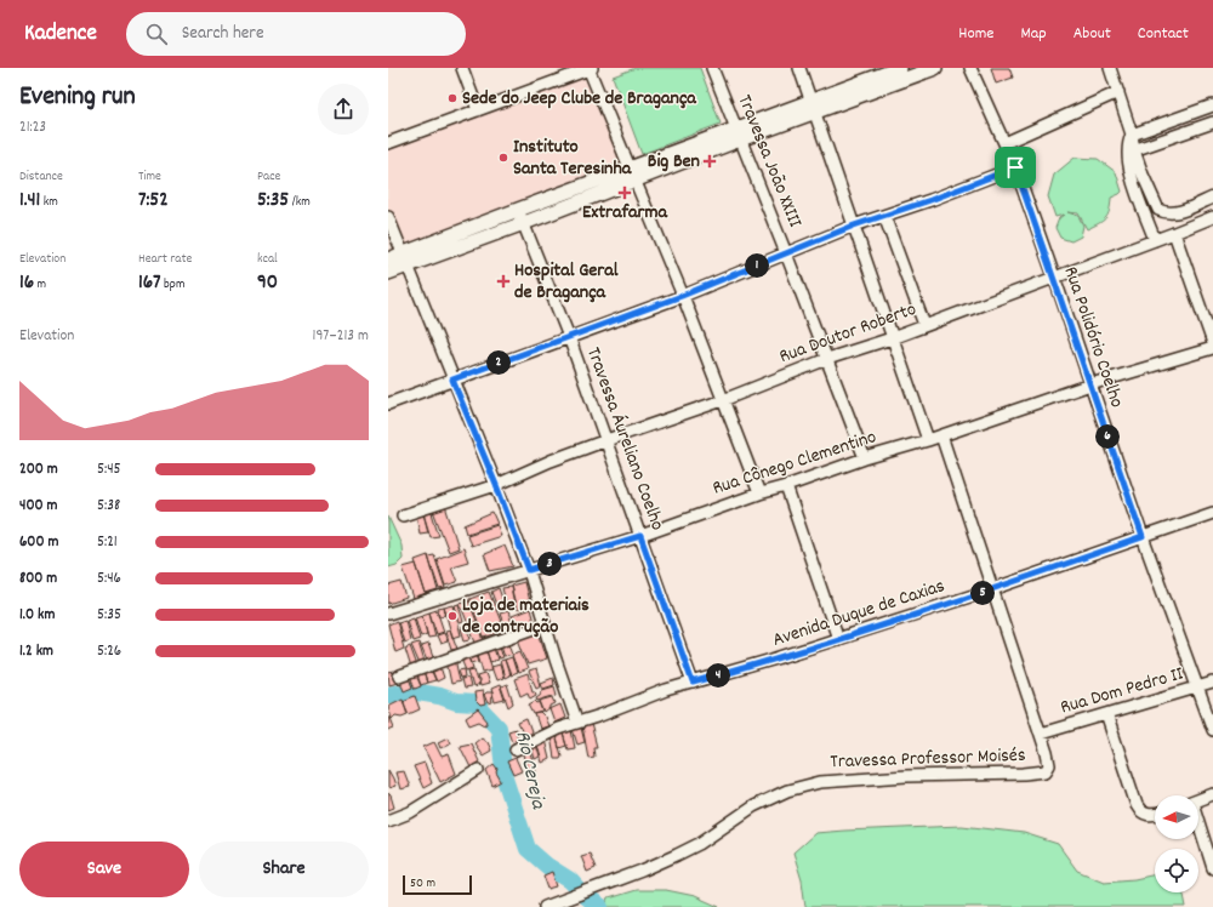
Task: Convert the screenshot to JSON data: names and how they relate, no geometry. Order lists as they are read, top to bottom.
{
  "streets": {
    "street": [
      "Travessa João XXIII",
      "Rua Doutor Roberto",
      "Rua Polidório Coelho",
      "Travessa Áureliano Coelho",
      "Rua Cônego Clementino",
      "Avenida Duque de Caxias",
      "Rua Dom Pedro II",
      "Travessa Professor Moisés"
    ]
  },
  "crossings": [
    ["Travessa João XXIII", "Rua Doutor Roberto"],
    ["Travessa João XXIII", "Rua Cônego Clementino"],
    ["Rua Doutor Roberto", "Rua Polidório Coelho"],
    ["Rua Doutor Roberto", "Travessa Áureliano Coelho"],
    ["Rua Polidório Coelho", "Rua Cônego Clementino"],
    ["Rua Polidório Coelho", "Avenida Duque de Caxias"],
    ["Rua Polidório Coelho", "Rua Dom Pedro II"],
    ["Travessa Áureliano Coelho", "Rua Cônego Clementino"],
    ["Travessa Áureliano Coelho", "Avenida Duque de Caxias"],
    ["Rua Cônego Clementino", "Travessa Professor Moisés"],
    ["Avenida Duque de Caxias", "Travessa Professor Moisés"],
    ["Rua Dom Pedro II", "Travessa Professor Moisés"]
  ],
  "water": ["Rio Cereja"],
  "places": {
    "other": ["Sede do Jeep Clube de Bragança", "Instituto Santa Teresinha", "Loja de materiais de contrução"],
    "health": ["Big Ben", "Extrafarma", "Hospital Geral de Bragança"]
  },
  "scale_bar": "50 m",
  "north": "left",
  "page": {
    "header": "Kadence",
    "search": "Search here",
    "nav": [
      "Home",
      "Map",
      "About",
      "Contact"
    ],
    "heading": ["Evening run", "21:23"],
    "stats": [
      ["Distance", "1.41 km"],
      ["Time", "7:52"],
      ["Pace", "5:35 /km"],
      ["Elevation", "16 m"],
      ["Heart rate", "167 bpm"],
      ["kcal", "90"]
    ],
    "pins": [
      "1",
      "2",
      "6",
      "3",
      "5",
      "4"
    ],
    "chart": ["Elevation", "197–213 m"],
    "list": [
      {
        "name": "200 m",
        "note": "5:45"
      },
      {
        "name": "400 m",
        "note": "5:38"
      },
      {
        "name": "600 m",
        "note": "5:21"
      },
      {
        "name": "800 m",
        "note": "5:46"
      },
      {
        "name": "1.0 km",
        "note": "5:35"
      },
      {
        "name": "1.2 km",
        "note": "5:26"
      }
    ],
    "buttons": ["Save", "Share"],
    "scale": "50 m"
  }
}
